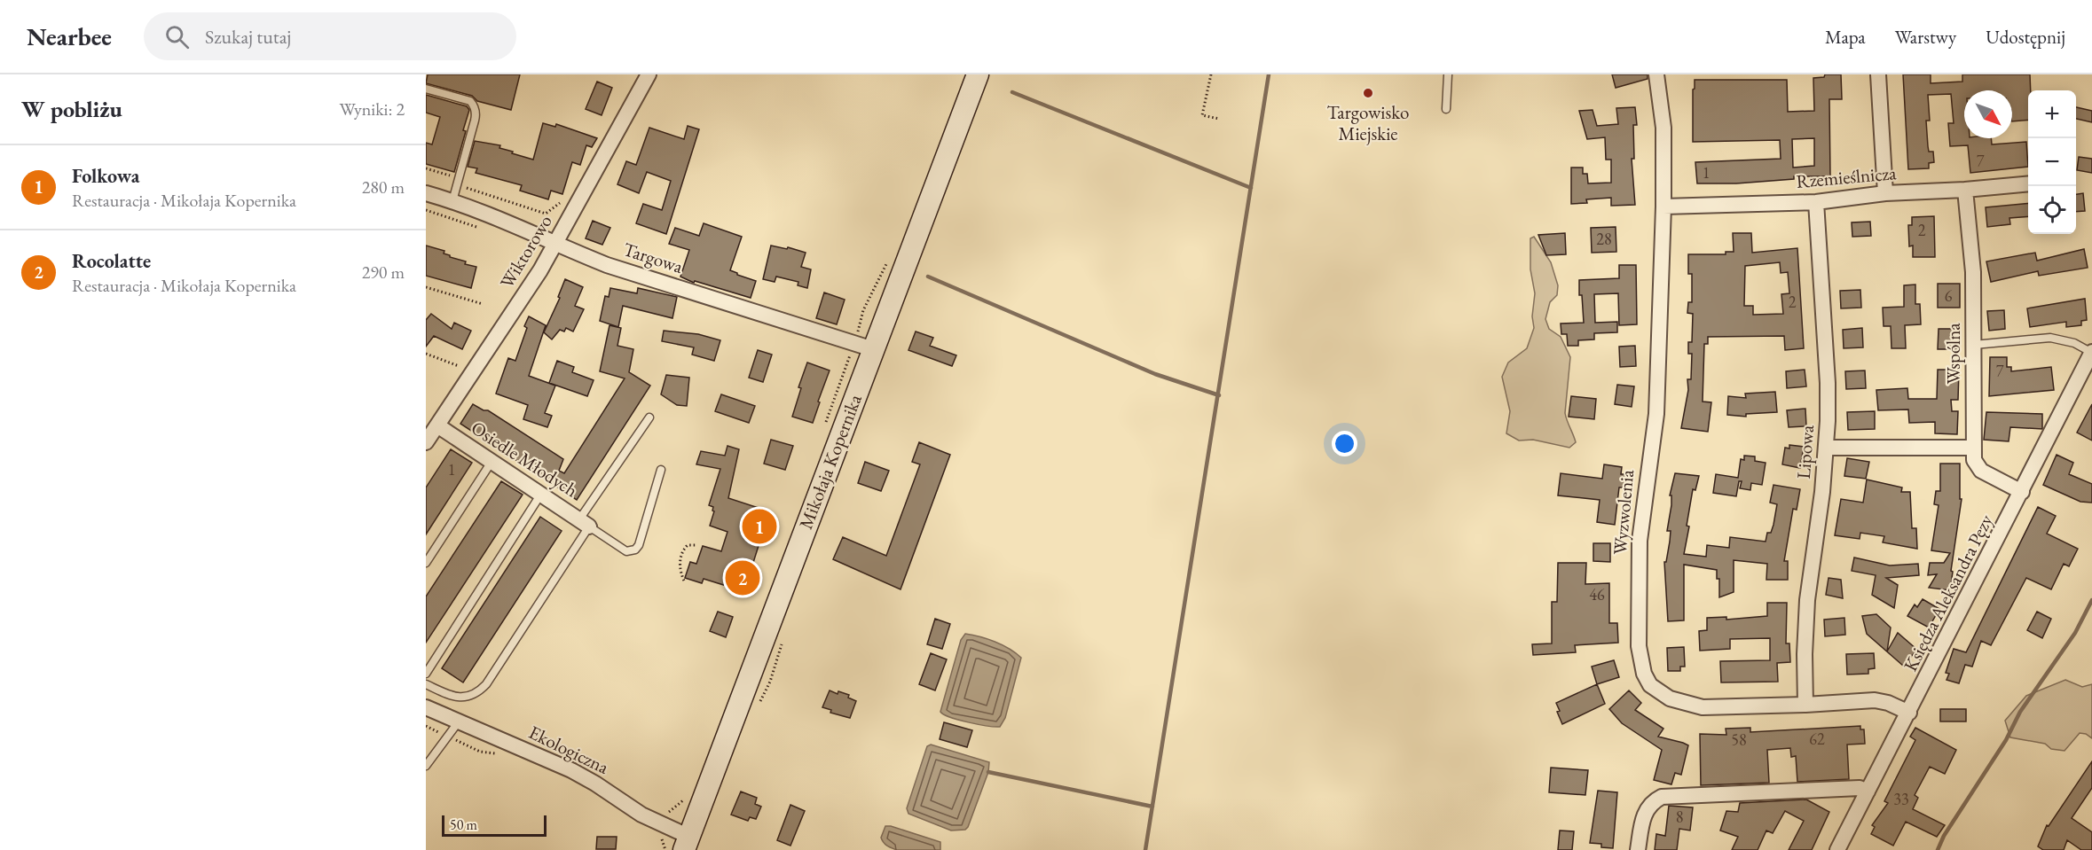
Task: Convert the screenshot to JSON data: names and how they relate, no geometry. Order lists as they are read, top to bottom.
{
  "streets": {
    "main road": ["Mikołaja Kopernika"],
    "street": [
      "Rzemieślnicza",
      "Wiktorowo",
      "Targowa",
      "Wspólna",
      "Lipowa",
      "Osiedle Młodych",
      "Wyzwolenia",
      "Księdza Aleksandra Pęzy",
      "Ekologiczna"
    ]
  },
  "crossings": [
    ["Rzemieślnicza", "Wspólna"],
    ["Rzemieślnicza", "Lipowa"],
    ["Rzemieślnicza", "Wyzwolenia"],
    ["Wiktorowo", "Targowa"],
    ["Wiktorowo", "Osiedle Młodych"],
    ["Targowa", "Mikołaja Kopernika"],
    ["Wspólna", "Księdza Aleksandra Pęzy"],
    ["Lipowa", "Wyzwolenia"],
    ["Mikołaja Kopernika", "Ekologiczna"],
    ["Wyzwolenia", "Księdza Aleksandra Pęzy"]
  ],
  "places": ["Targowisko Miejskie"],
  "house_numbers": [
    "7",
    "1",
    "2",
    "28",
    "6",
    "2",
    "7",
    "1",
    "46",
    "62",
    "58",
    "33",
    "8"
  ],
  "scale_bar": "50 m",
  "north": "bottom right",
  "page": {
    "header": "Nearbee",
    "search": "Szukaj tutaj",
    "nav": ["Mapa", "Warstwy", "Udostępnij"],
    "heading": ["W pobliżu", "Wyniki: 2"],
    "map_buttons": ["+", "−"],
    "list": [
      {
        "mark": "1",
        "name": "Folkowa",
        "note": "Restauracja · Mikołaja Kopernika",
        "value": "280 m"
      },
      {
        "mark": "2",
        "name": "Rocolatte",
        "note": "Restauracja · Mikołaja Kopernika",
        "value": "290 m"
      }
    ],
    "pins": ["1", "2"],
    "scale": "50 m"
  }
}
